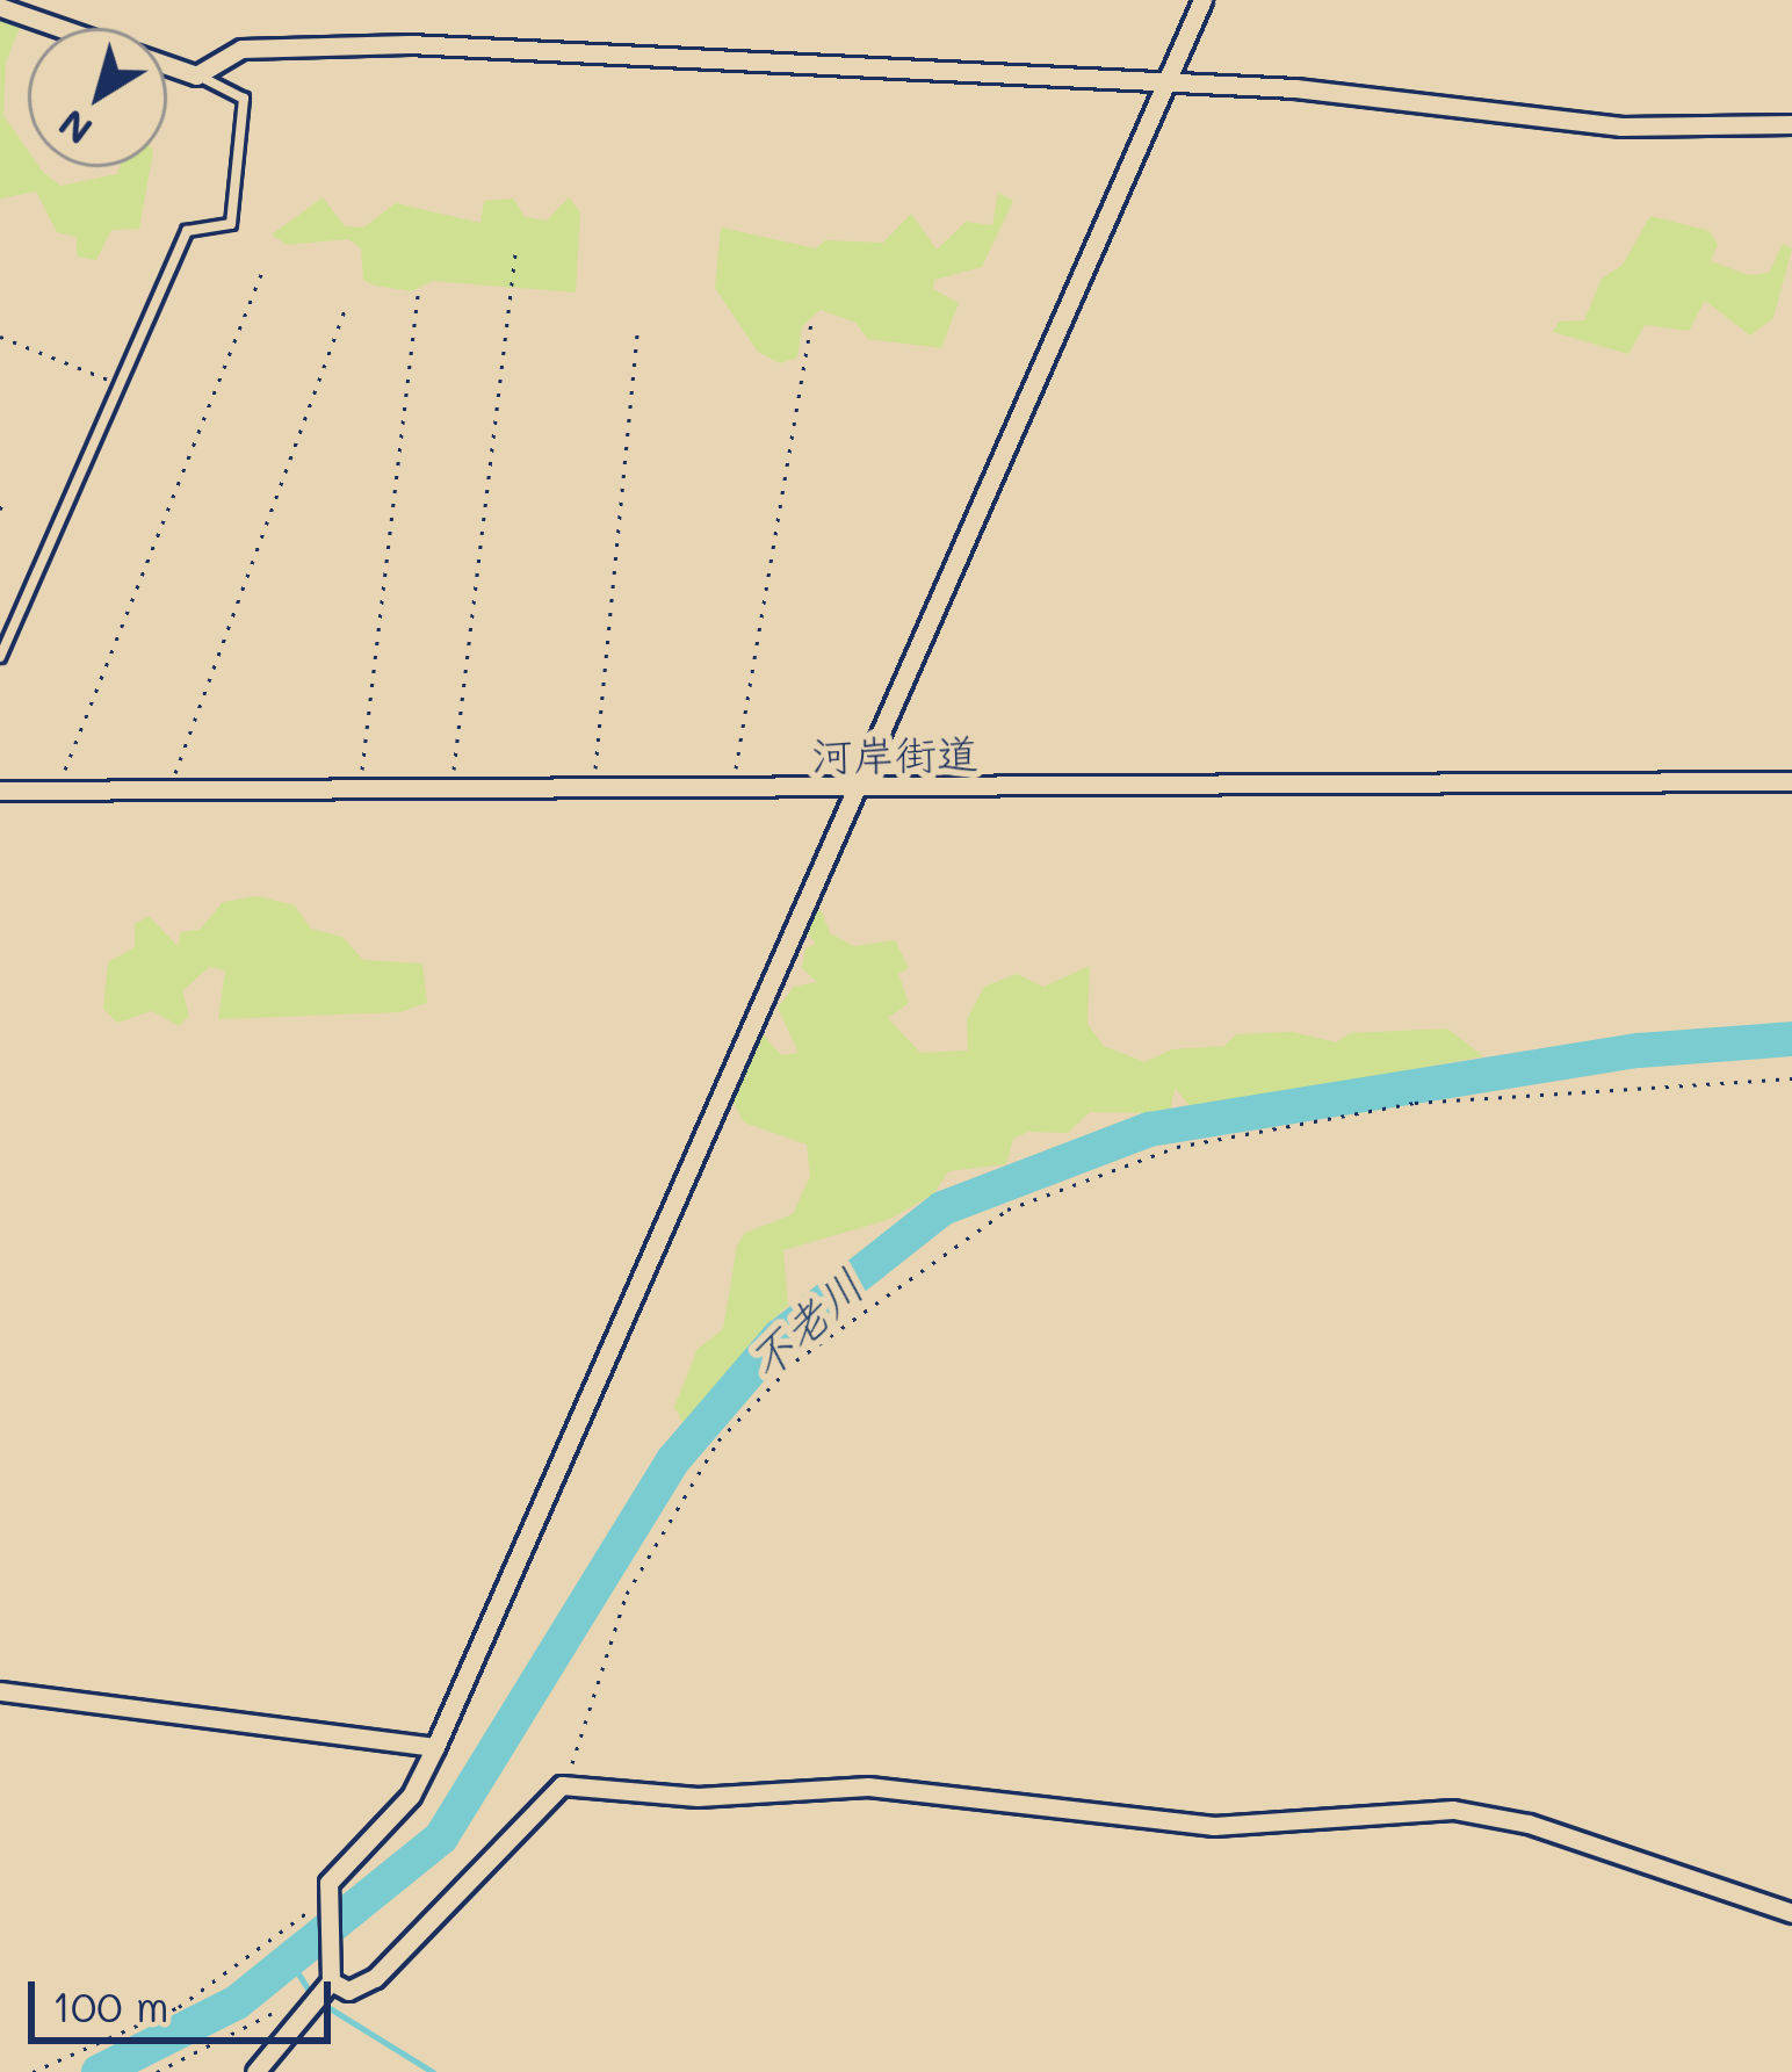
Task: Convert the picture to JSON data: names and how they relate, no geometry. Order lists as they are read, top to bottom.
{
  "streets": {
    "street": ["河岸街道"]
  },
  "water": ["不老川"],
  "scale_bar": "100 m",
  "north": "bottom left"
}
